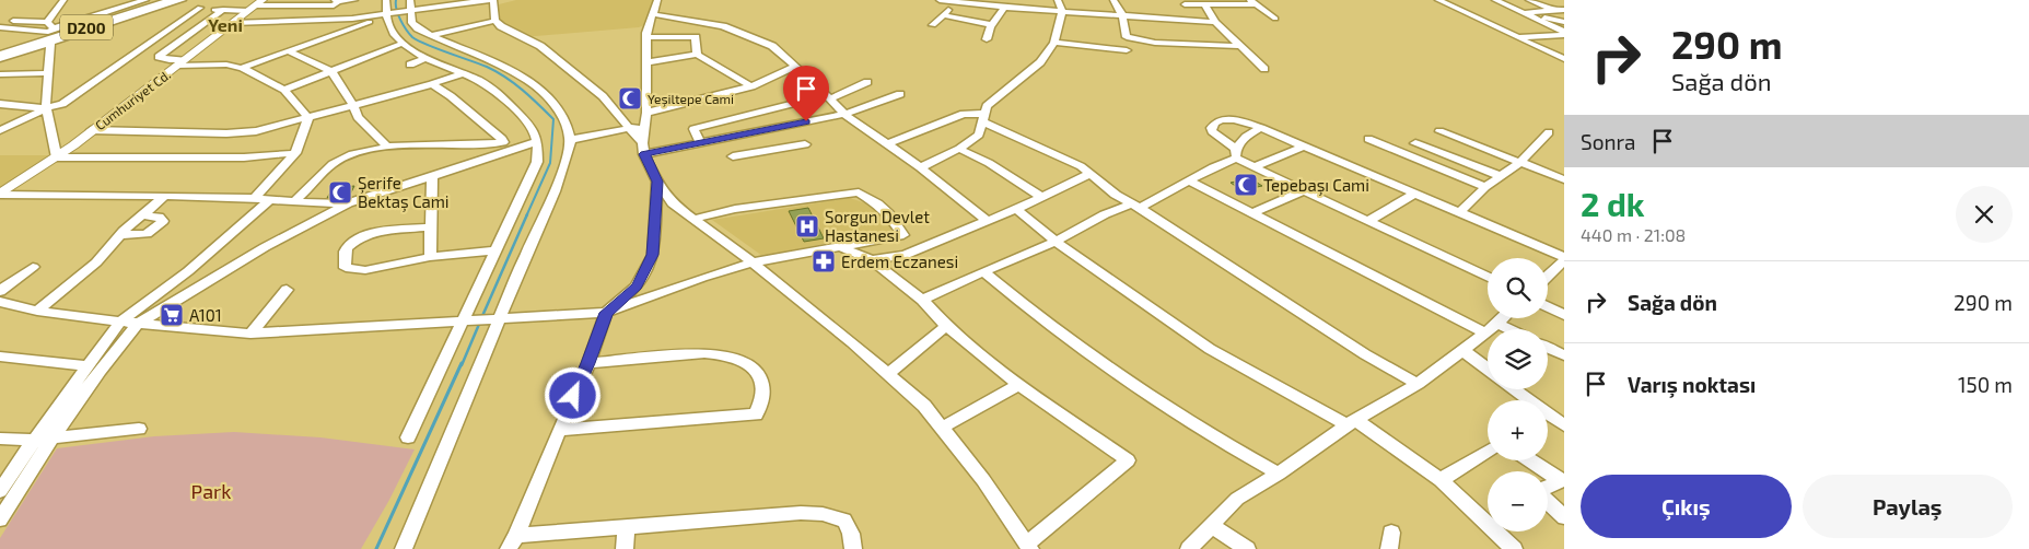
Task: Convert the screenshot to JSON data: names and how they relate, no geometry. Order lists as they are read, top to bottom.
{
  "streets": {
    "highway": ["D200"],
    "main road": ["Cumhuriyet Cd."]
  },
  "districts": ["Yeni"],
  "parks": ["Park"],
  "places": {
    "mosque": ["Yeşiltepe Cami", "Tepebaşı Cami", "Şerife Bektaş Cami"],
    "hospital": ["Sorgun Devlet Hastanesi"],
    "pharmacy": ["Erdem Eczanesi"],
    "supermarket": ["A101"]
  },
  "page": {
    "turn": ["290 m", "Sağa dön"],
    "then": "Sonra",
    "heading": ["2 dk", "440 m · 21:08"],
    "map_buttons": ["+", "−"],
    "list": [
      {
        "name": "Sağa dön",
        "value": "290 m"
      },
      {
        "name": "Varış noktası",
        "value": "150 m"
      }
    ],
    "buttons": ["Çıkış", "Paylaş"]
  }
}
